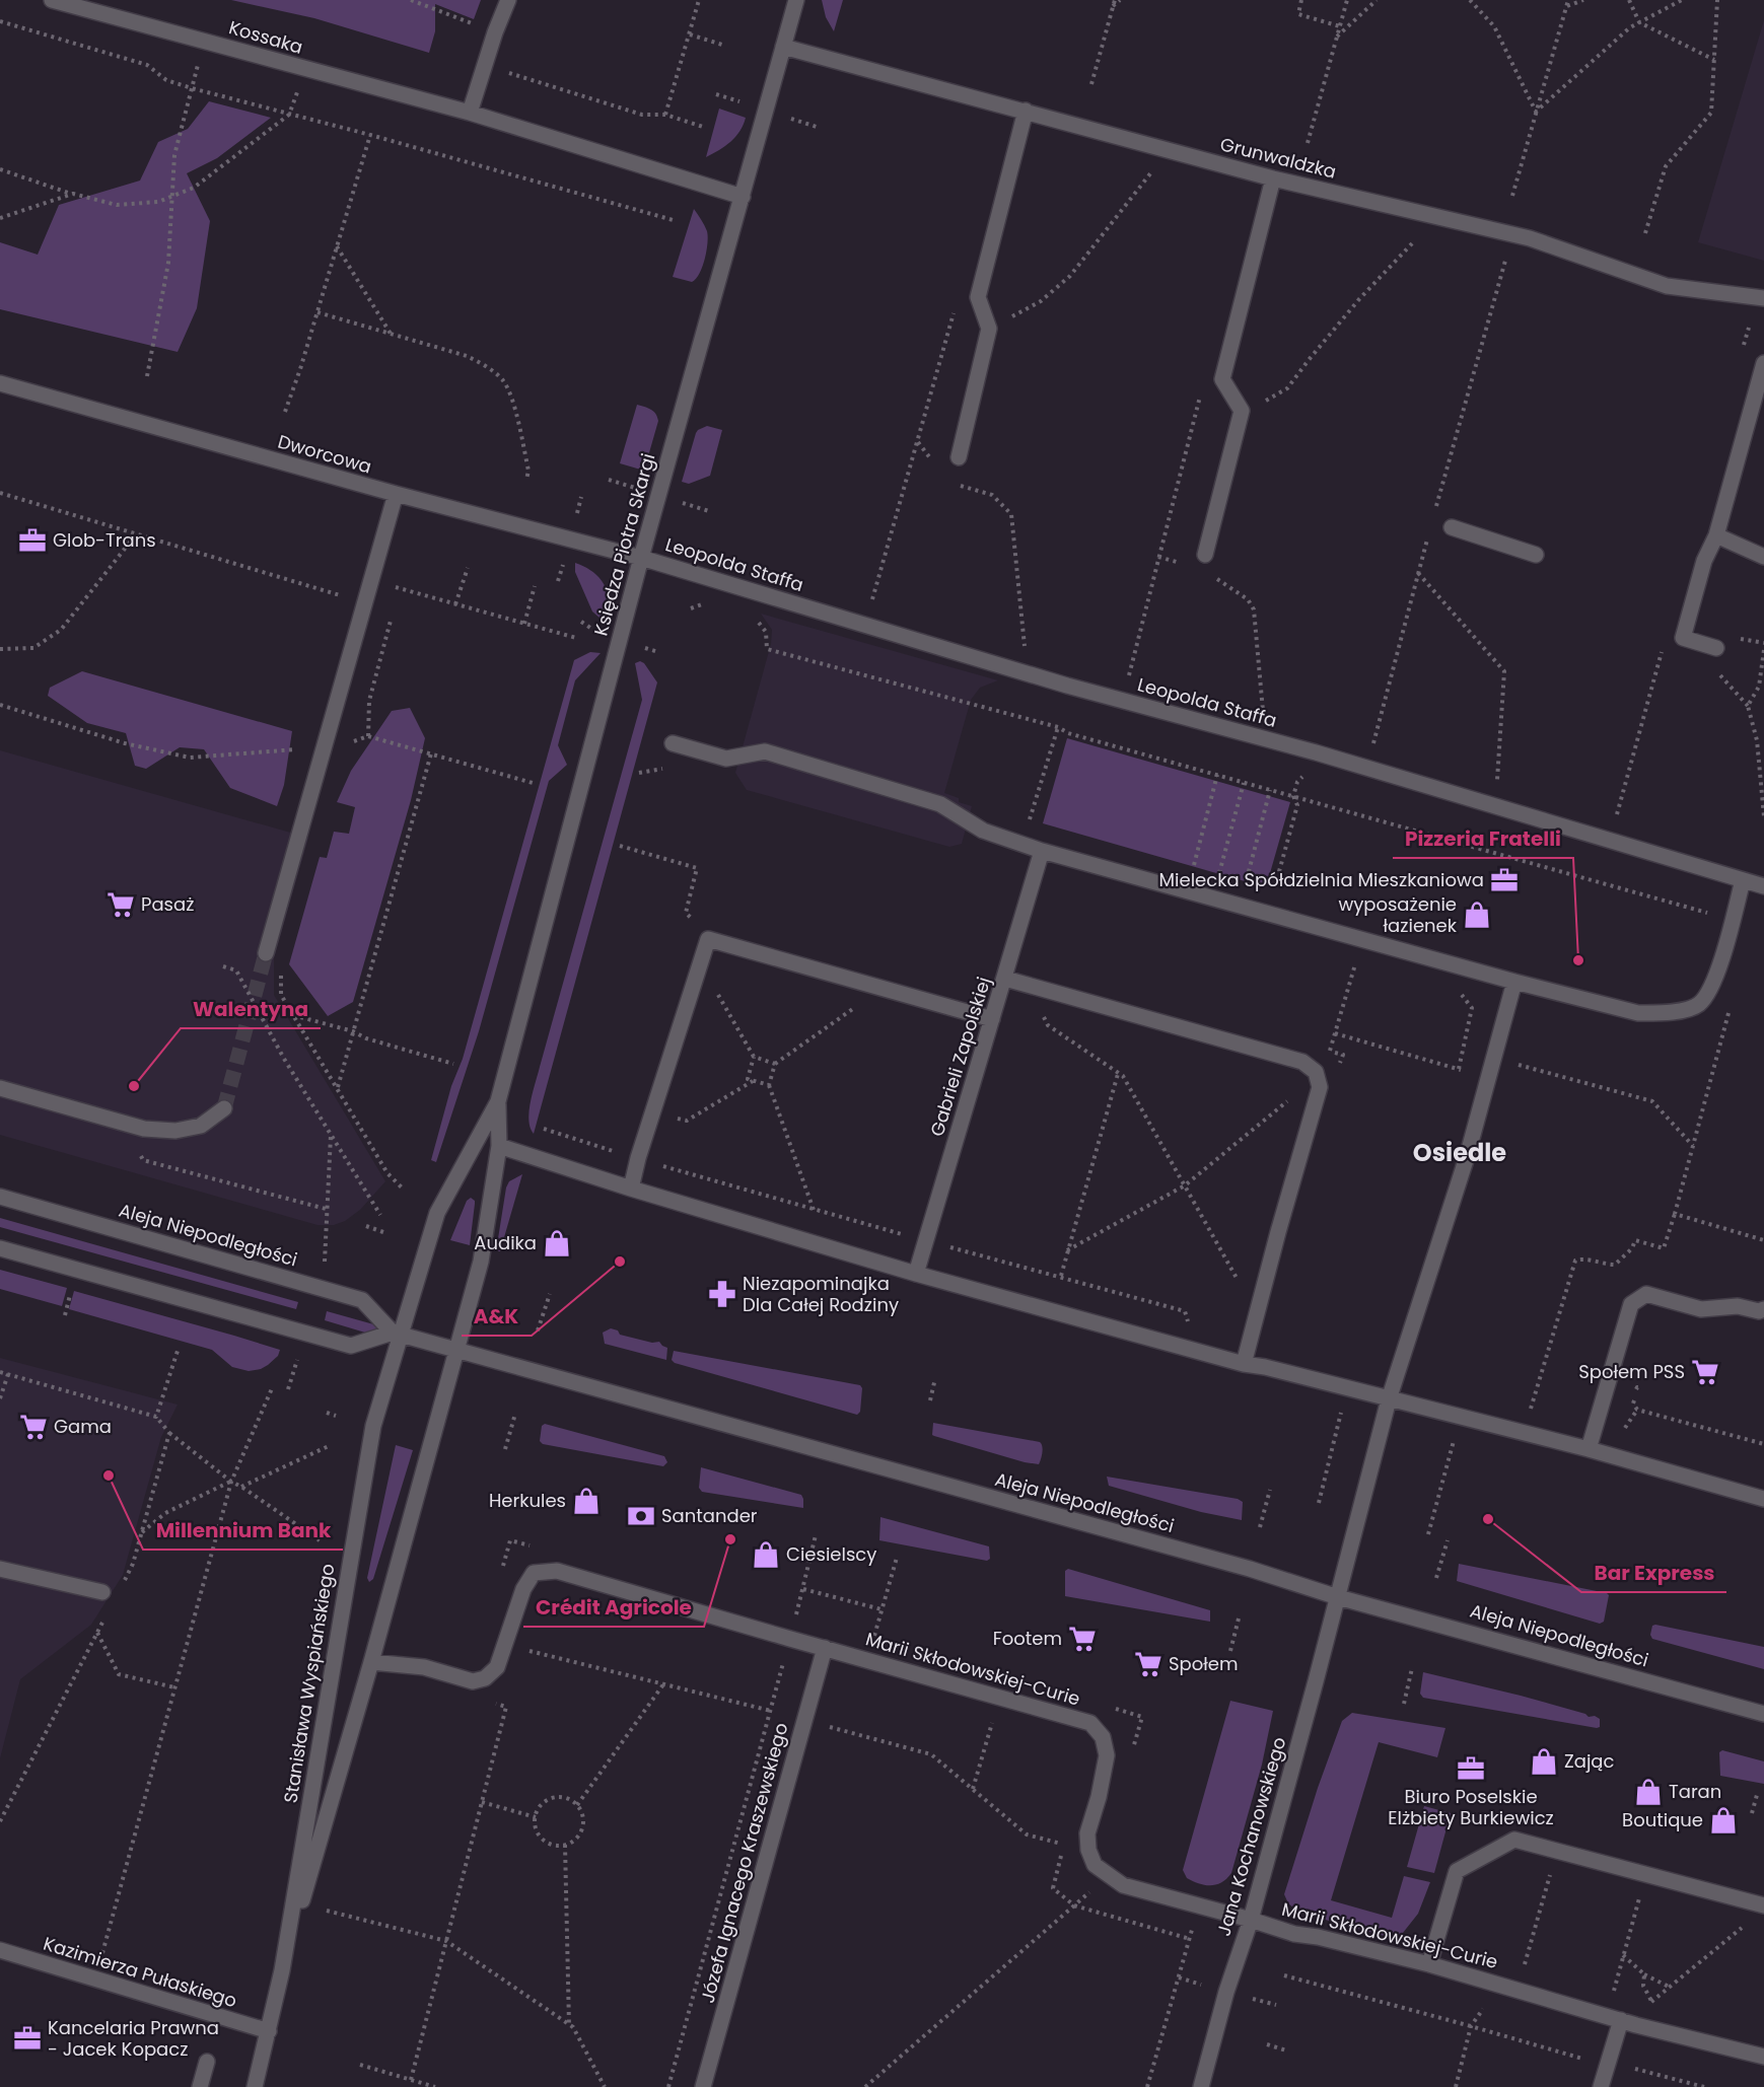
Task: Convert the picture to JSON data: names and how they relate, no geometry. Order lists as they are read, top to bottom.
{
  "streets": {
    "street": [
      "Kossaka",
      "Grunwaldzka",
      "Dworcowa",
      "Księdza Piotra Skargi",
      "Leopolda Staffa",
      "Gabrieli Zapolskiej",
      "Aleja Niepodległości",
      "Marii Skłodowskiej-Curie",
      "Stanisława Wyspiańskiego",
      "Jana Kochanowskiego",
      "Józefa Ignacego Kraszewskiego",
      "Kazimierza Pułaskiego"
    ]
  },
  "crossings": [
    ["Kossaka", "Księdza Piotra Skargi"],
    ["Grunwaldzka", "Księdza Piotra Skargi"],
    ["Dworcowa", "Księdza Piotra Skargi"],
    ["Dworcowa", "Leopolda Staffa"],
    ["Księdza Piotra Skargi", "Leopolda Staffa"],
    ["Księdza Piotra Skargi", "Aleja Niepodległości"],
    ["Księdza Piotra Skargi", "Stanisława Wyspiańskiego"],
    ["Aleja Niepodległości", "Stanisława Wyspiańskiego"],
    ["Aleja Niepodległości", "Jana Kochanowskiego"],
    ["Marii Skłodowskiej-Curie", "Stanisława Wyspiańskiego"],
    ["Marii Skłodowskiej-Curie", "Jana Kochanowskiego"],
    ["Marii Skłodowskiej-Curie", "Józefa Ignacego Kraszewskiego"],
    ["Stanisława Wyspiańskiego", "Kazimierza Pułaskiego"]
  ],
  "districts": ["Osiedle"],
  "places": {
    "office": [
      "Glob-Trans",
      "Mielecka Spółdzielnia Mieszkaniowa",
      "Biuro Poselskie Elżbiety Burkiewicz",
      "Kancelaria Prawna - Jacek Kopacz"
    ],
    "supermarket": [
      "Pasaż",
      "Społem PSS",
      "Gama",
      "Footem",
      "Społem"
    ],
    "shop": [
      "wyposażenie łazienek",
      "Audika",
      "Herkules",
      "Ciesielscy",
      "Zając",
      "Taran",
      "Boutique"
    ],
    "other": [
      "Pizzeria Fratelli",
      "Walentyna",
      "A&K",
      "Millennium Bank",
      "Bar Express",
      "Crédit Agricole"
    ],
    "pharmacy": ["Niezapominajka Dla Całej Rodziny"],
    "bank": ["Santander"]
  }
}
